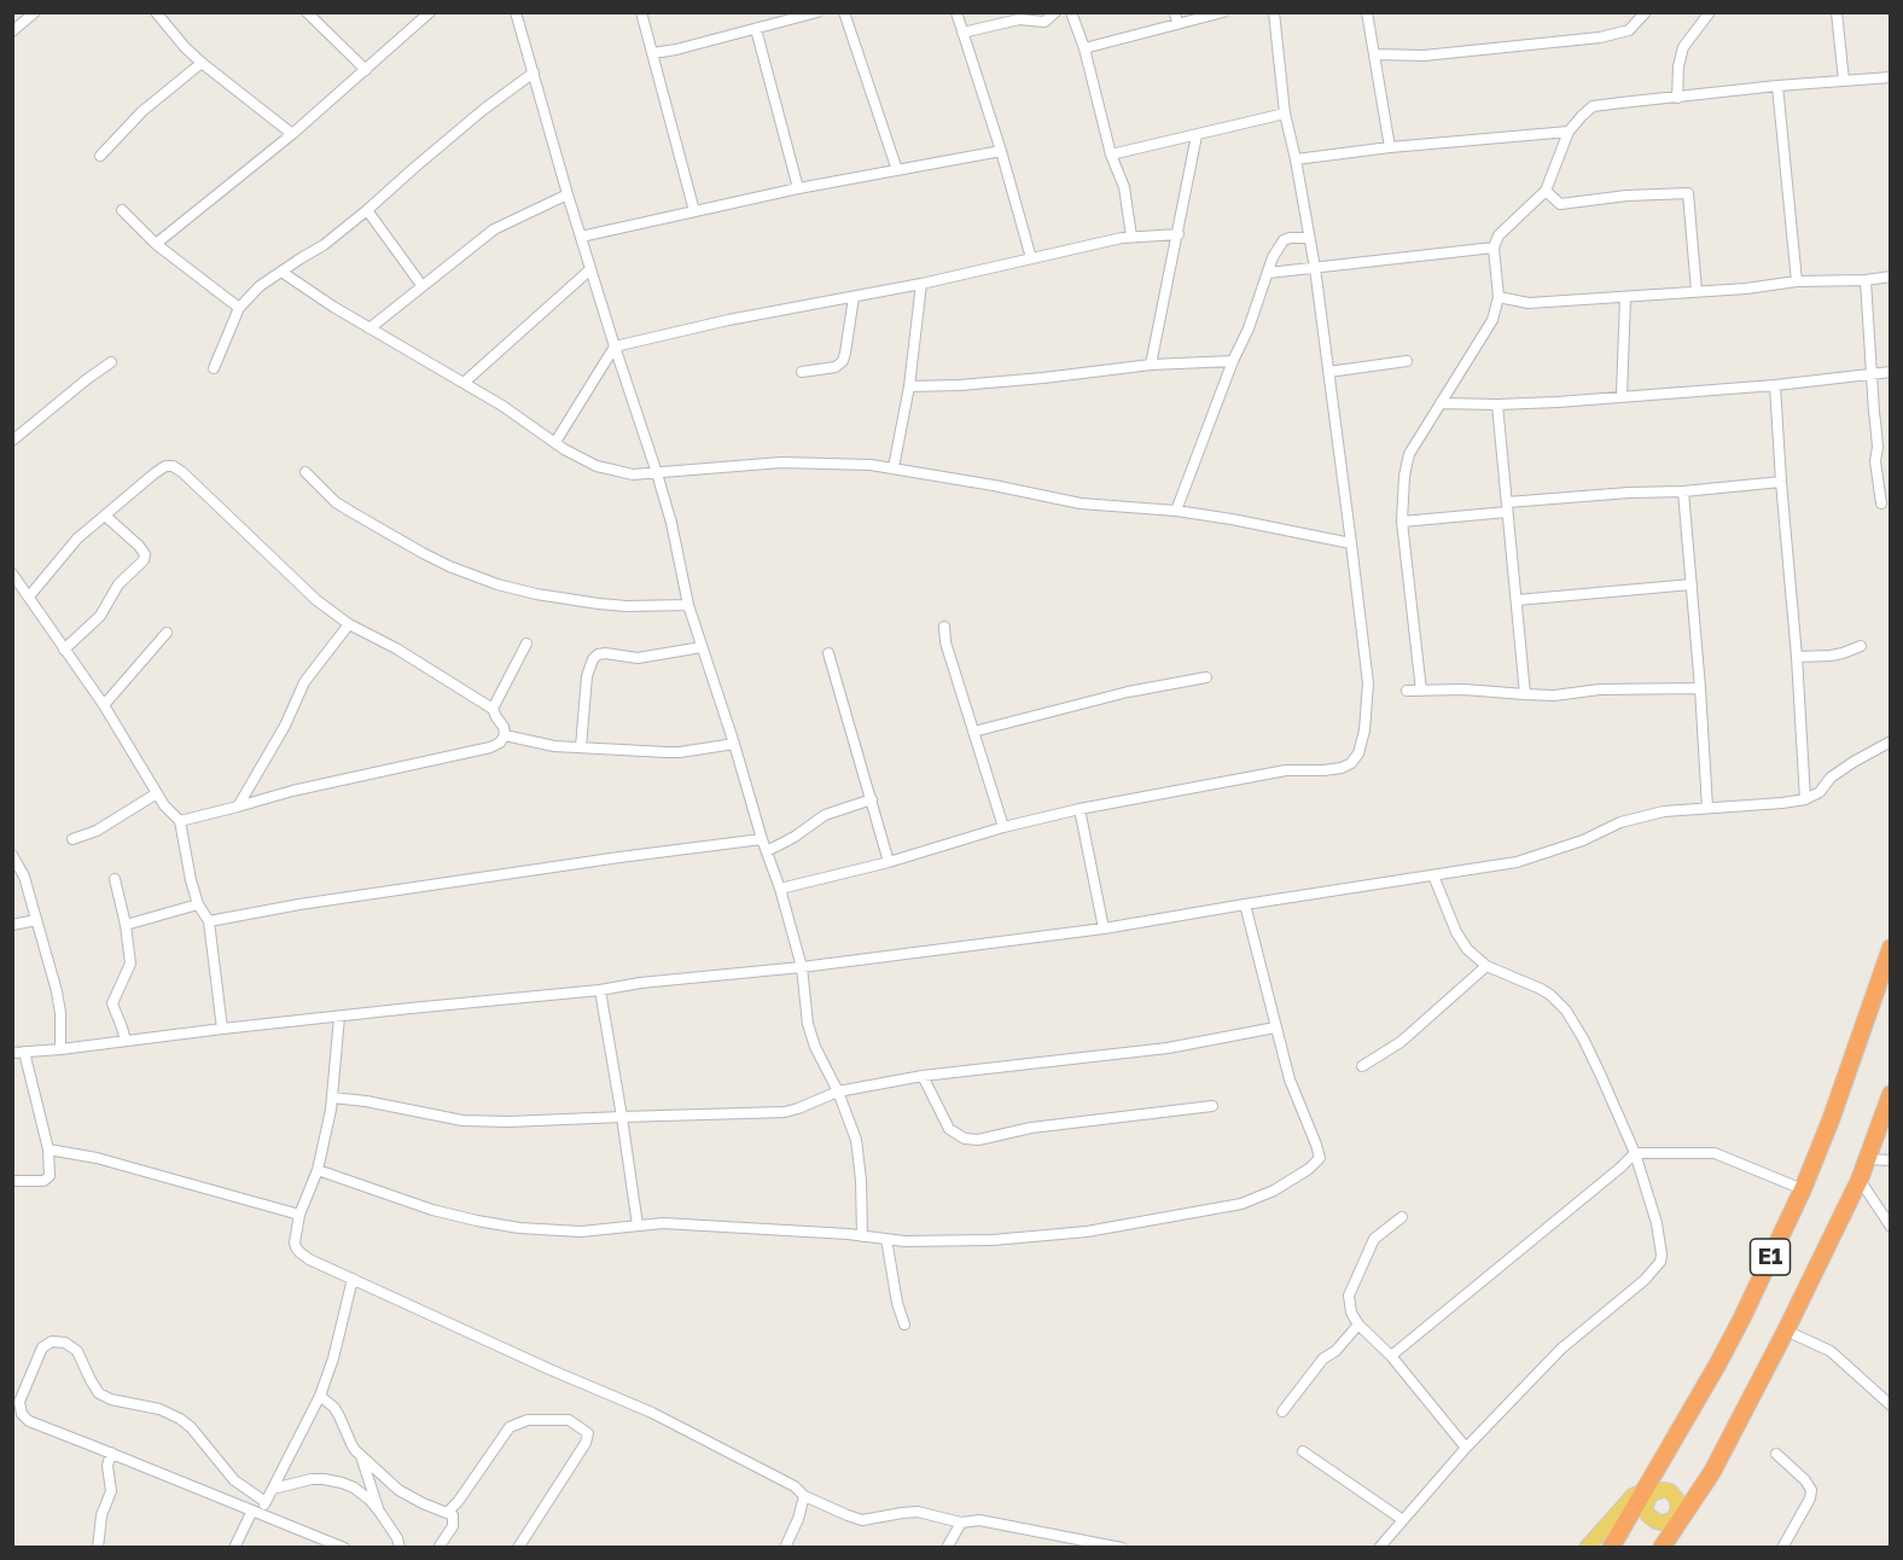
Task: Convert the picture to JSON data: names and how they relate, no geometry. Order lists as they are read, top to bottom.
{
  "streets": {
    "highway": ["E1"]
  }
}
